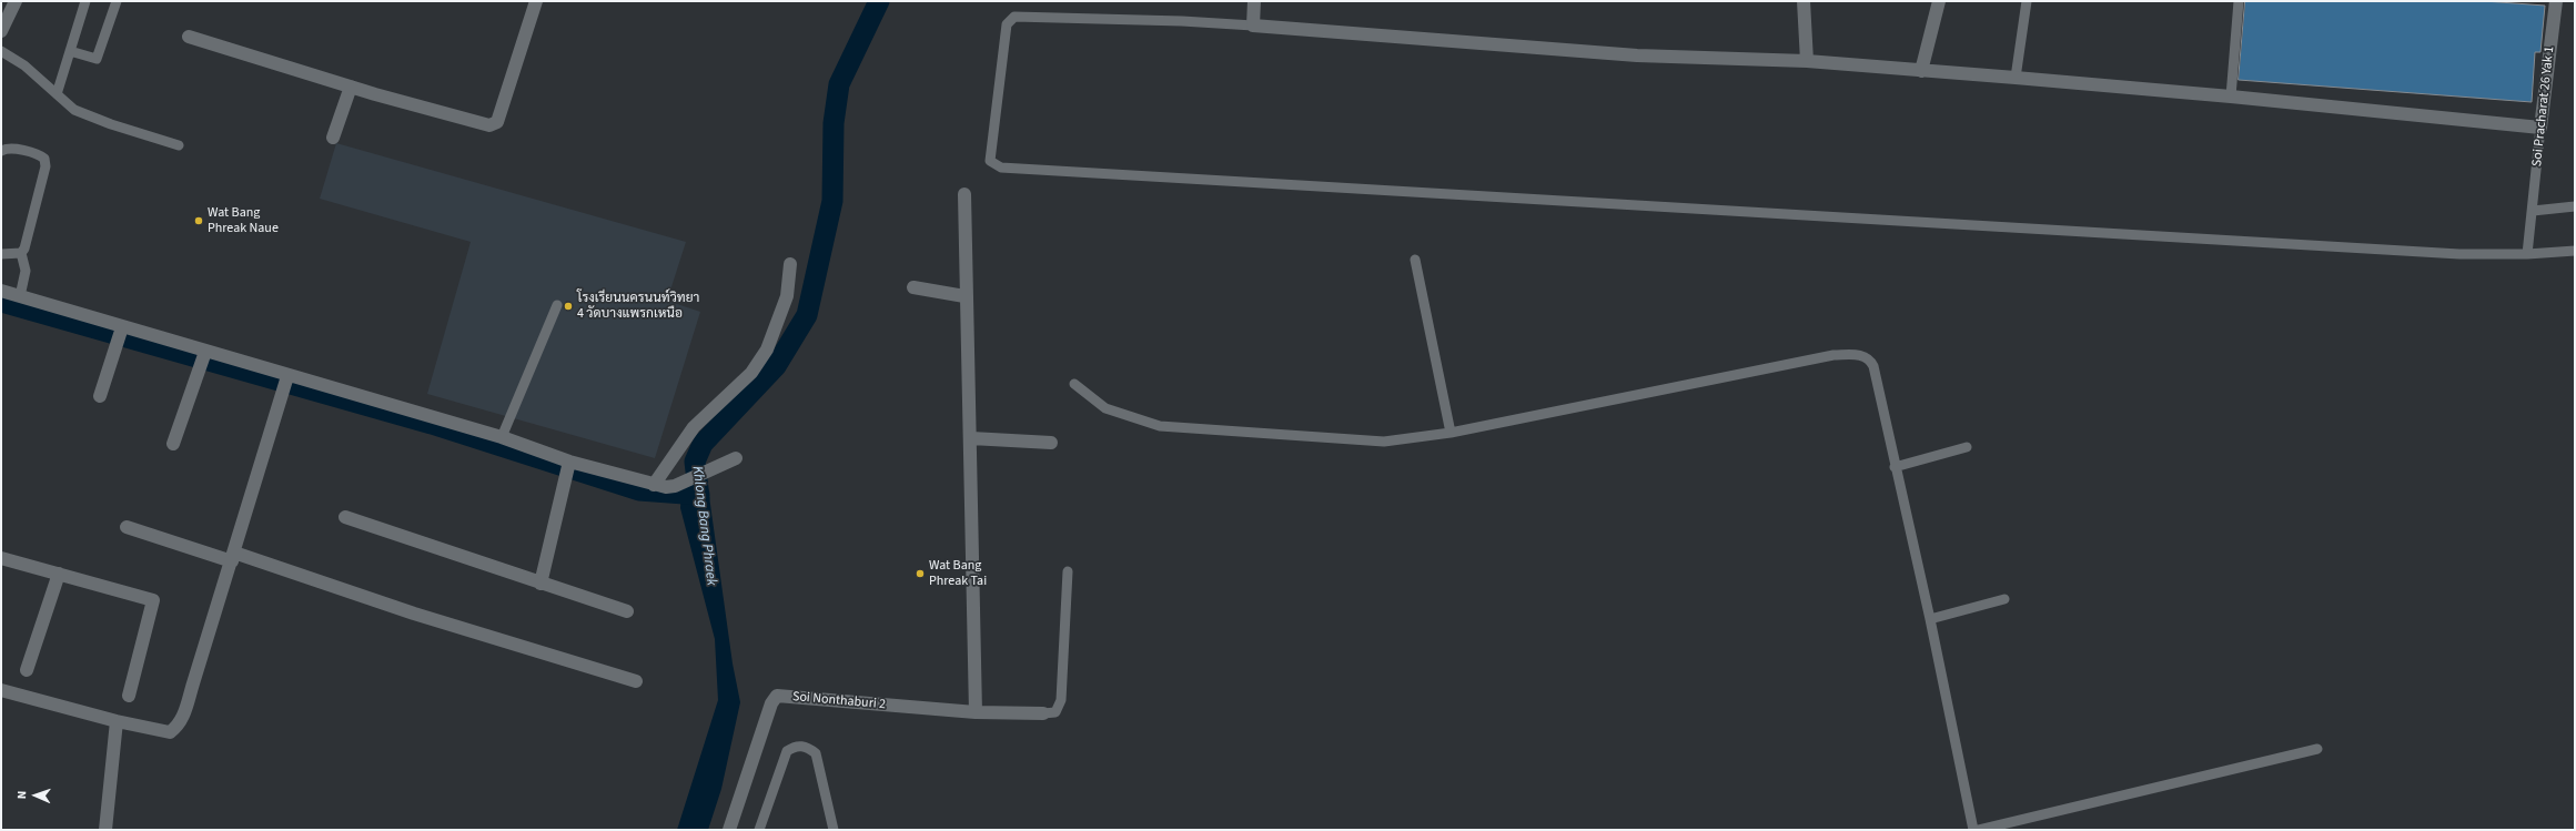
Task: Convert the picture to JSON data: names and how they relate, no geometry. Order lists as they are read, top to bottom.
{
  "streets": {
    "street": ["Soi Pracharat 26 Yak 1", "Soi Nonthaburi 2"]
  },
  "water": ["Khlong Bang Phraek"],
  "places": ["Wat Bang Phreak Naue", "โรงเรียนนครนนท์วิทยา 4 วัดบางแพรกเหนือ", "Wat Bang Phreak Tai"],
  "north": "left"
}
